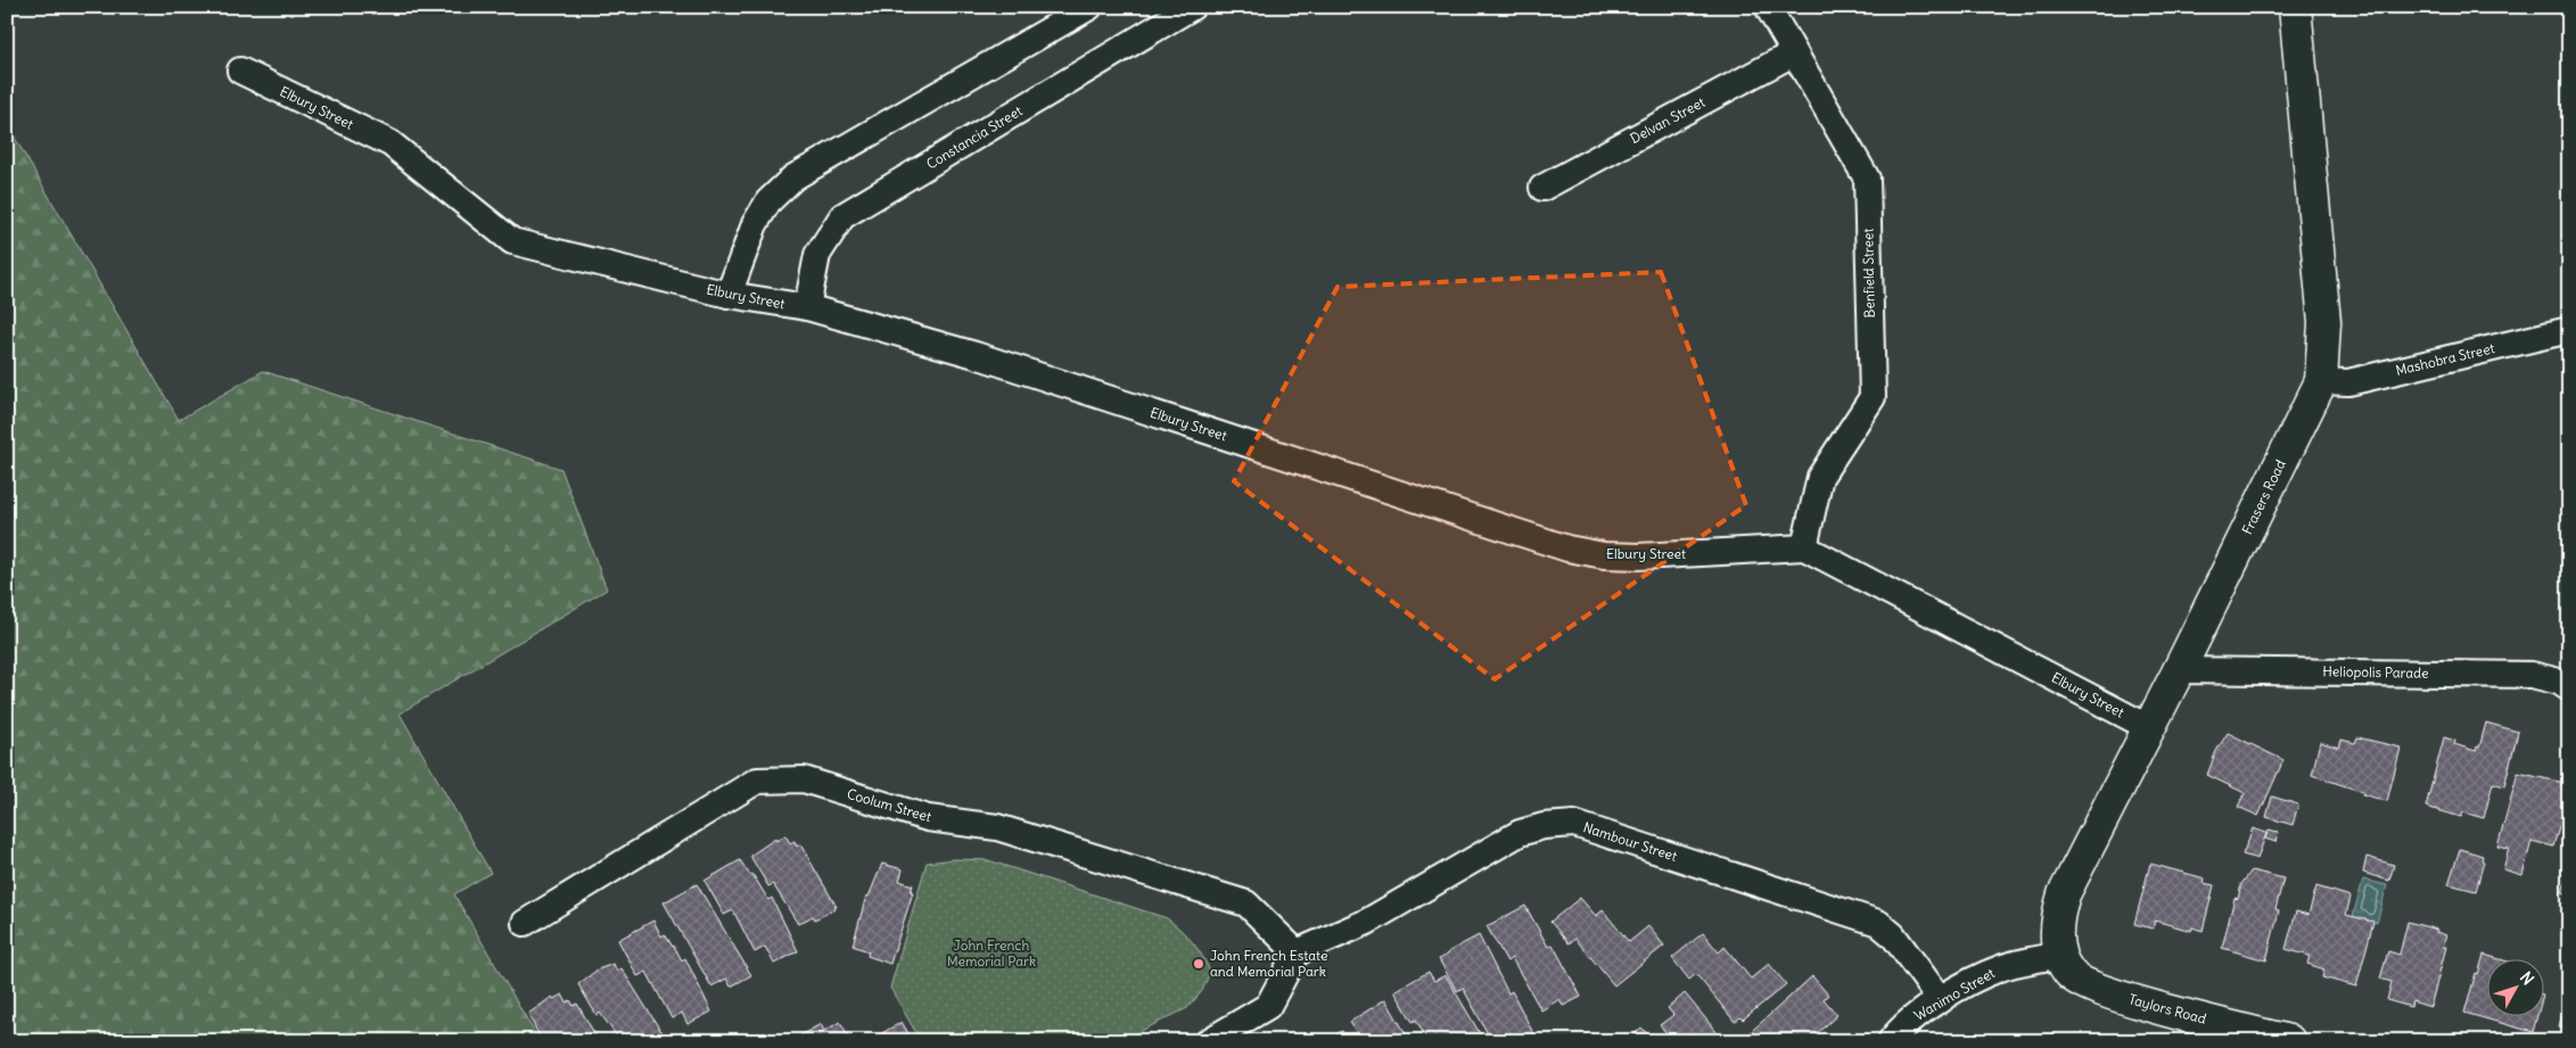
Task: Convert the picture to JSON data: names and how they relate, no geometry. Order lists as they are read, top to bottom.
{
  "streets": {
    "street": [
      "Elbury Street",
      "Delvan Street",
      "Constancia Street",
      "Benfield Street",
      "Mashobra Street",
      "Frasers Road",
      "Heliopolis Parade",
      "Coolum Street",
      "Nambour Street",
      "Wanimo Street",
      "Taylors Road"
    ]
  },
  "crossings": [
    ["Elbury Street", "Constancia Street"],
    ["Elbury Street", "Benfield Street"],
    ["Elbury Street", "Frasers Road"],
    ["Delvan Street", "Benfield Street"],
    ["Mashobra Street", "Frasers Road"],
    ["Frasers Road", "Heliopolis Parade"],
    ["Frasers Road", "Wanimo Street"],
    ["Frasers Road", "Taylors Road"],
    ["Coolum Street", "Nambour Street"],
    ["Nambour Street", "Wanimo Street"],
    ["Wanimo Street", "Taylors Road"]
  ],
  "parks": ["John French Memorial Park"],
  "places": ["John French Estate and Memorial Park"],
  "north": "top right"
}
